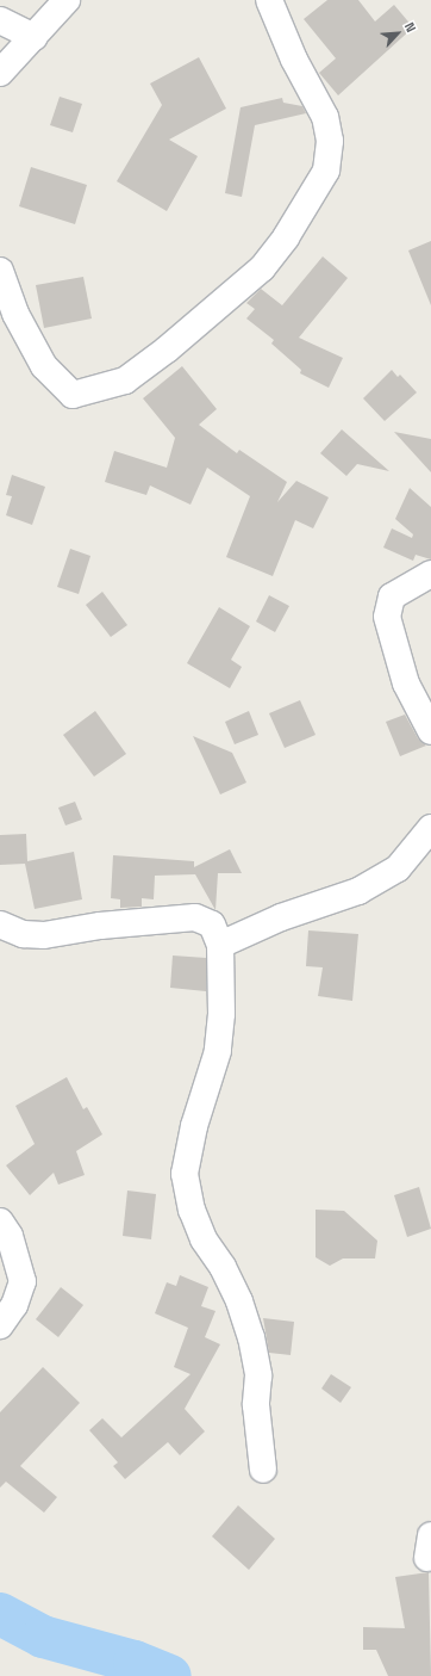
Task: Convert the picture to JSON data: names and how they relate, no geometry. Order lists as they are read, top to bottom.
{
  "north": "top right"
}
